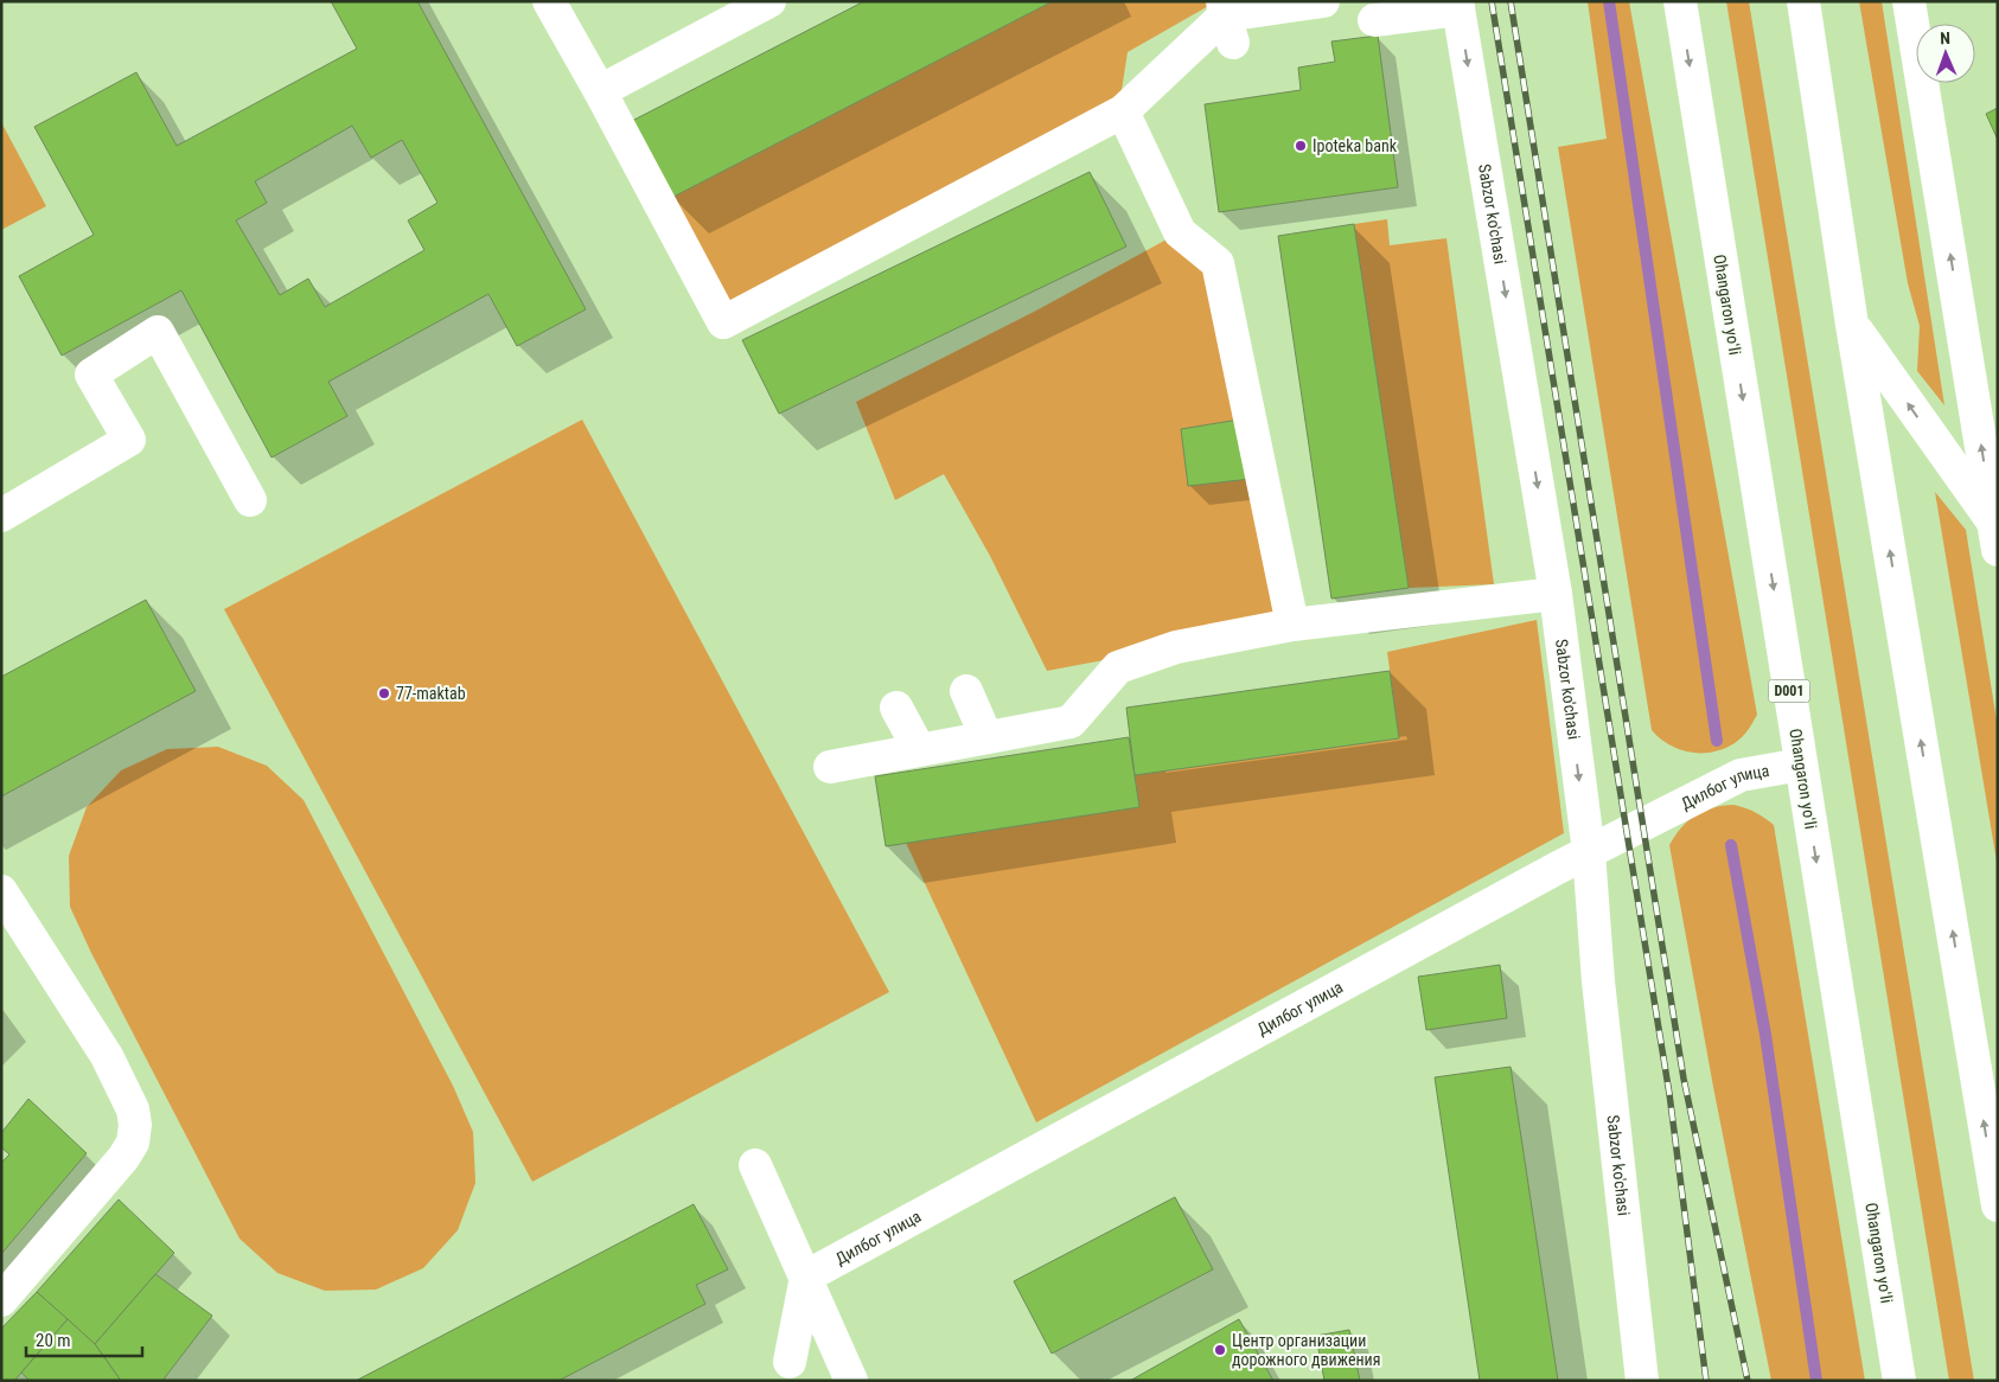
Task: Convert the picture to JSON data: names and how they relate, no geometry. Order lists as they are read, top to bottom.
{
  "streets": {
    "main road": [
      "Sabzor ko'chasi",
      "Ohangaron yoʻli",
      "D001",
      "Дилбог улица"
    ]
  },
  "crossings": [
    ["Sabzor ko'chasi", "Дилбог улица"],
    ["Ohangaron yoʻli", "Дилбог улица"]
  ],
  "places": ["Ipoteka bank", "77-maktab", "Центр организации дорожного движения"],
  "scale_bar": "20 m",
  "north": "top"
}
